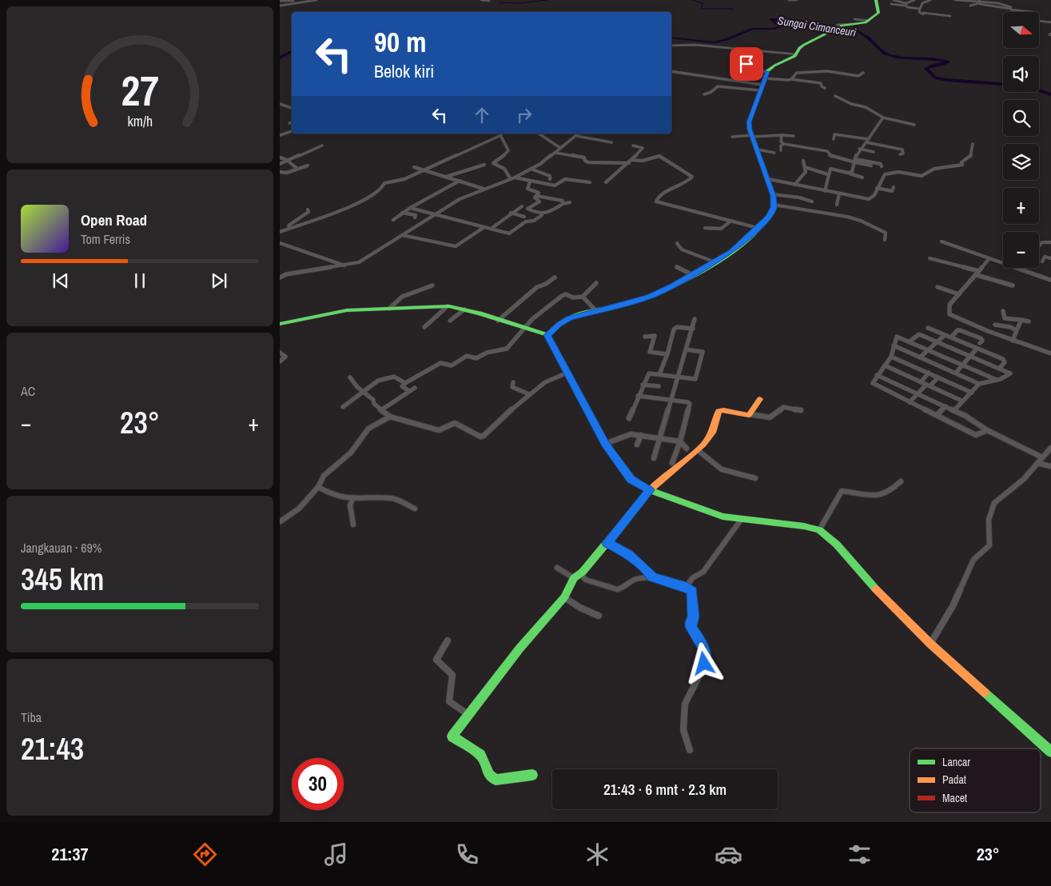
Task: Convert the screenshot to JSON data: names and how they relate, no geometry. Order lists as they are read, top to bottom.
{
  "water": ["Sungai Cimanceuri"],
  "legend": ["Lancar", "Padat", "Macet"],
  "north": "right",
  "page": {
    "map_buttons": ["+", "−"],
    "turn": ["90 m", "Belok kiri"],
    "song": ["Open Road", "Tom Ferris"],
    "tile": [
      "AC",
      ["Jangkauan · 69%", "345 km"],
      ["Tiba", "21:43"]
    ],
    "heat": ["−", "23°", "+"],
    "limit": "30",
    "trip": "21:43 · 6 mnt · 2.3 km",
    "tabs": ["21:37", "23°"],
    "gauge": ["27", "km/h"]
  }
}
